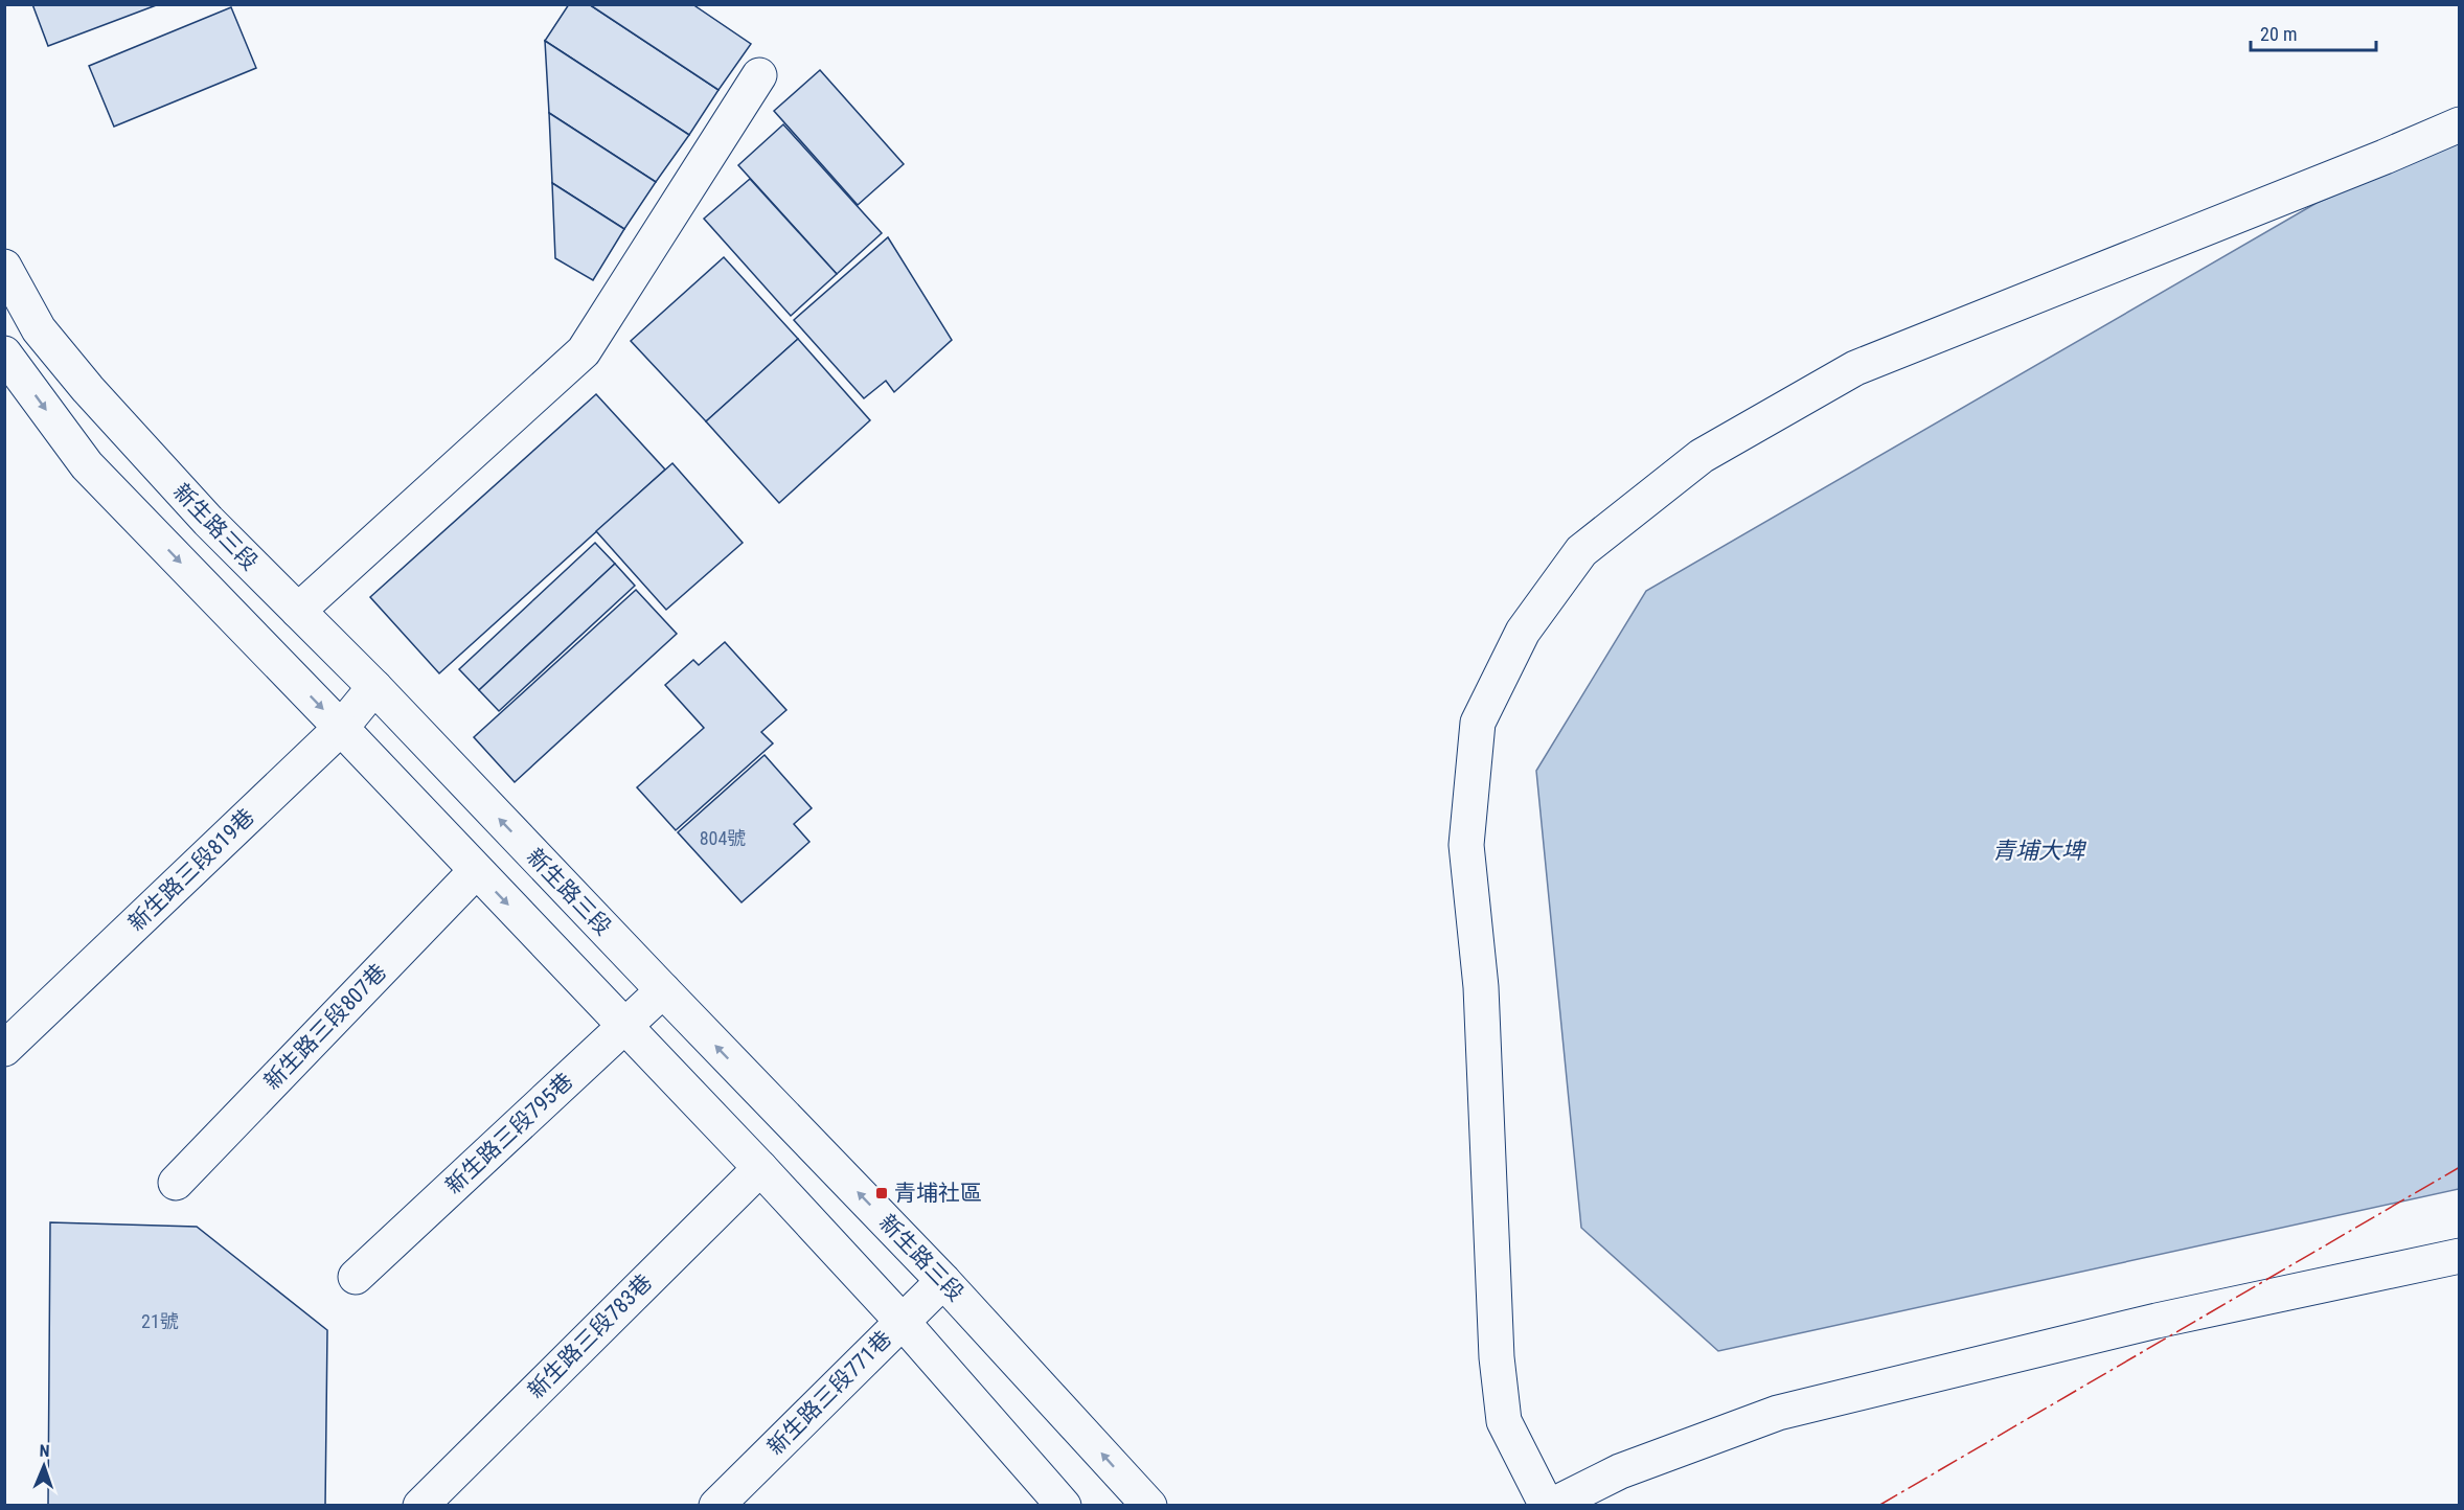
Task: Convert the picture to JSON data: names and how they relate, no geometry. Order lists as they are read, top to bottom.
{
  "streets": {
    "main road": [
      "新生路三段",
      "新生路三段819巷",
      "新生路三段807巷",
      "新生路三段795巷",
      "新生路三段783巷",
      "新生路三段771巷"
    ]
  },
  "crossings": [
    ["新生路三段", "新生路三段819巷"],
    ["新生路三段", "新生路三段795巷"],
    ["新生路三段", "新生路三段771巷"]
  ],
  "water": ["青埔大埤"],
  "places": {
    "transit": ["青埔社區"]
  },
  "house_numbers": ["804號", "21號"],
  "scale_bar": "20 m",
  "north": "top"
}
